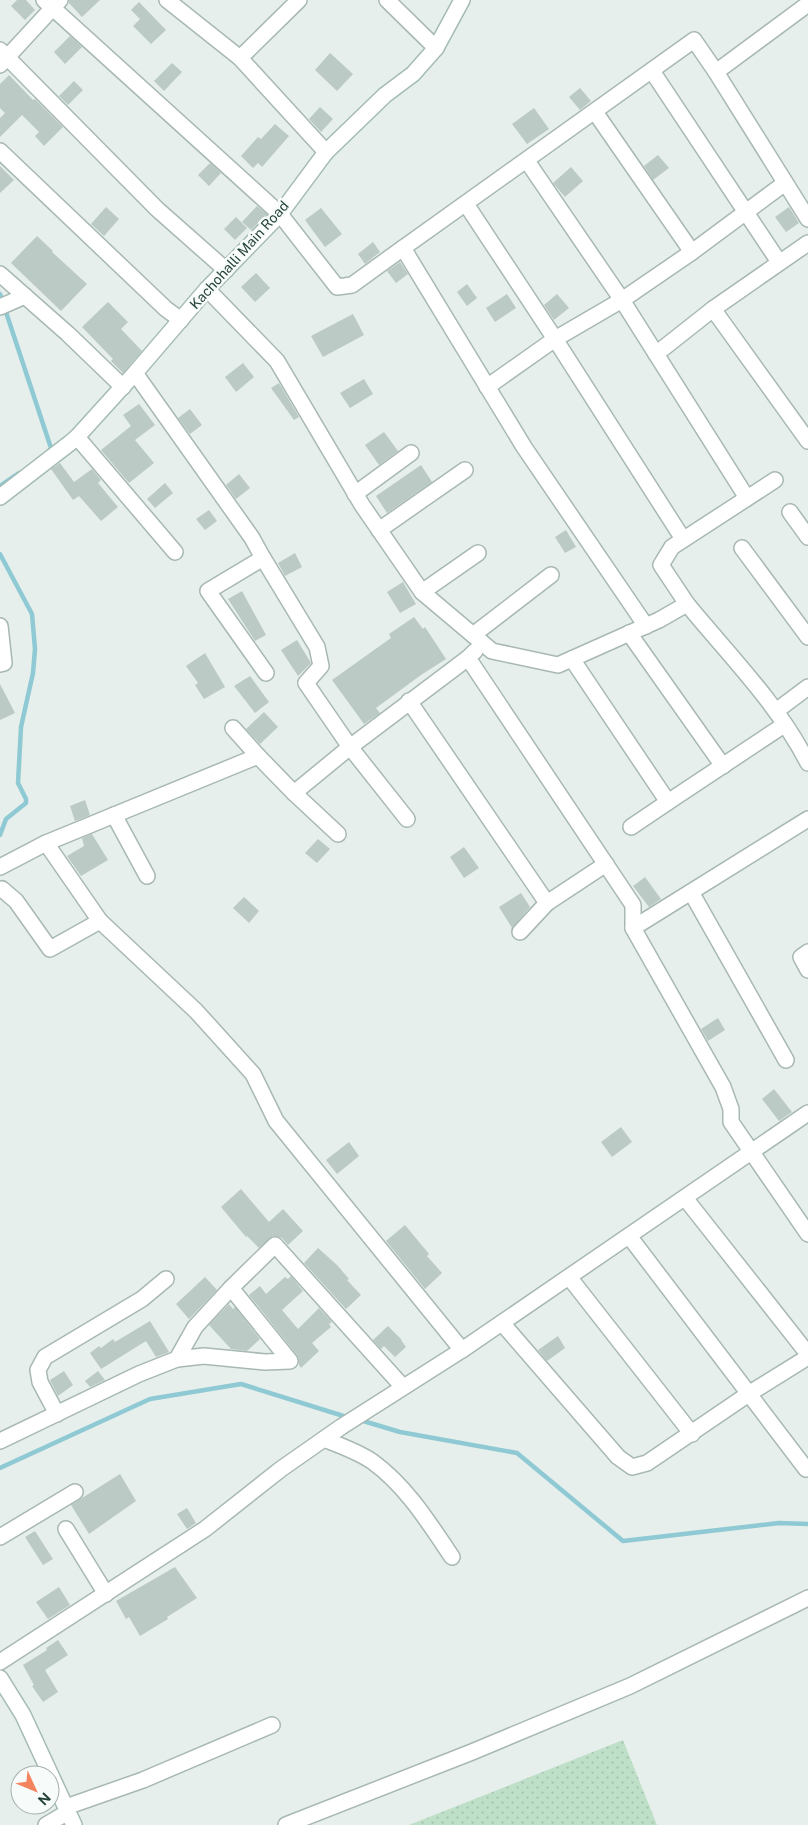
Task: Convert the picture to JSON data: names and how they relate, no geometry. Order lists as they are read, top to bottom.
{
  "streets": {
    "street": ["Kachohalli Main Road"]
  },
  "north": "bottom right"
}
